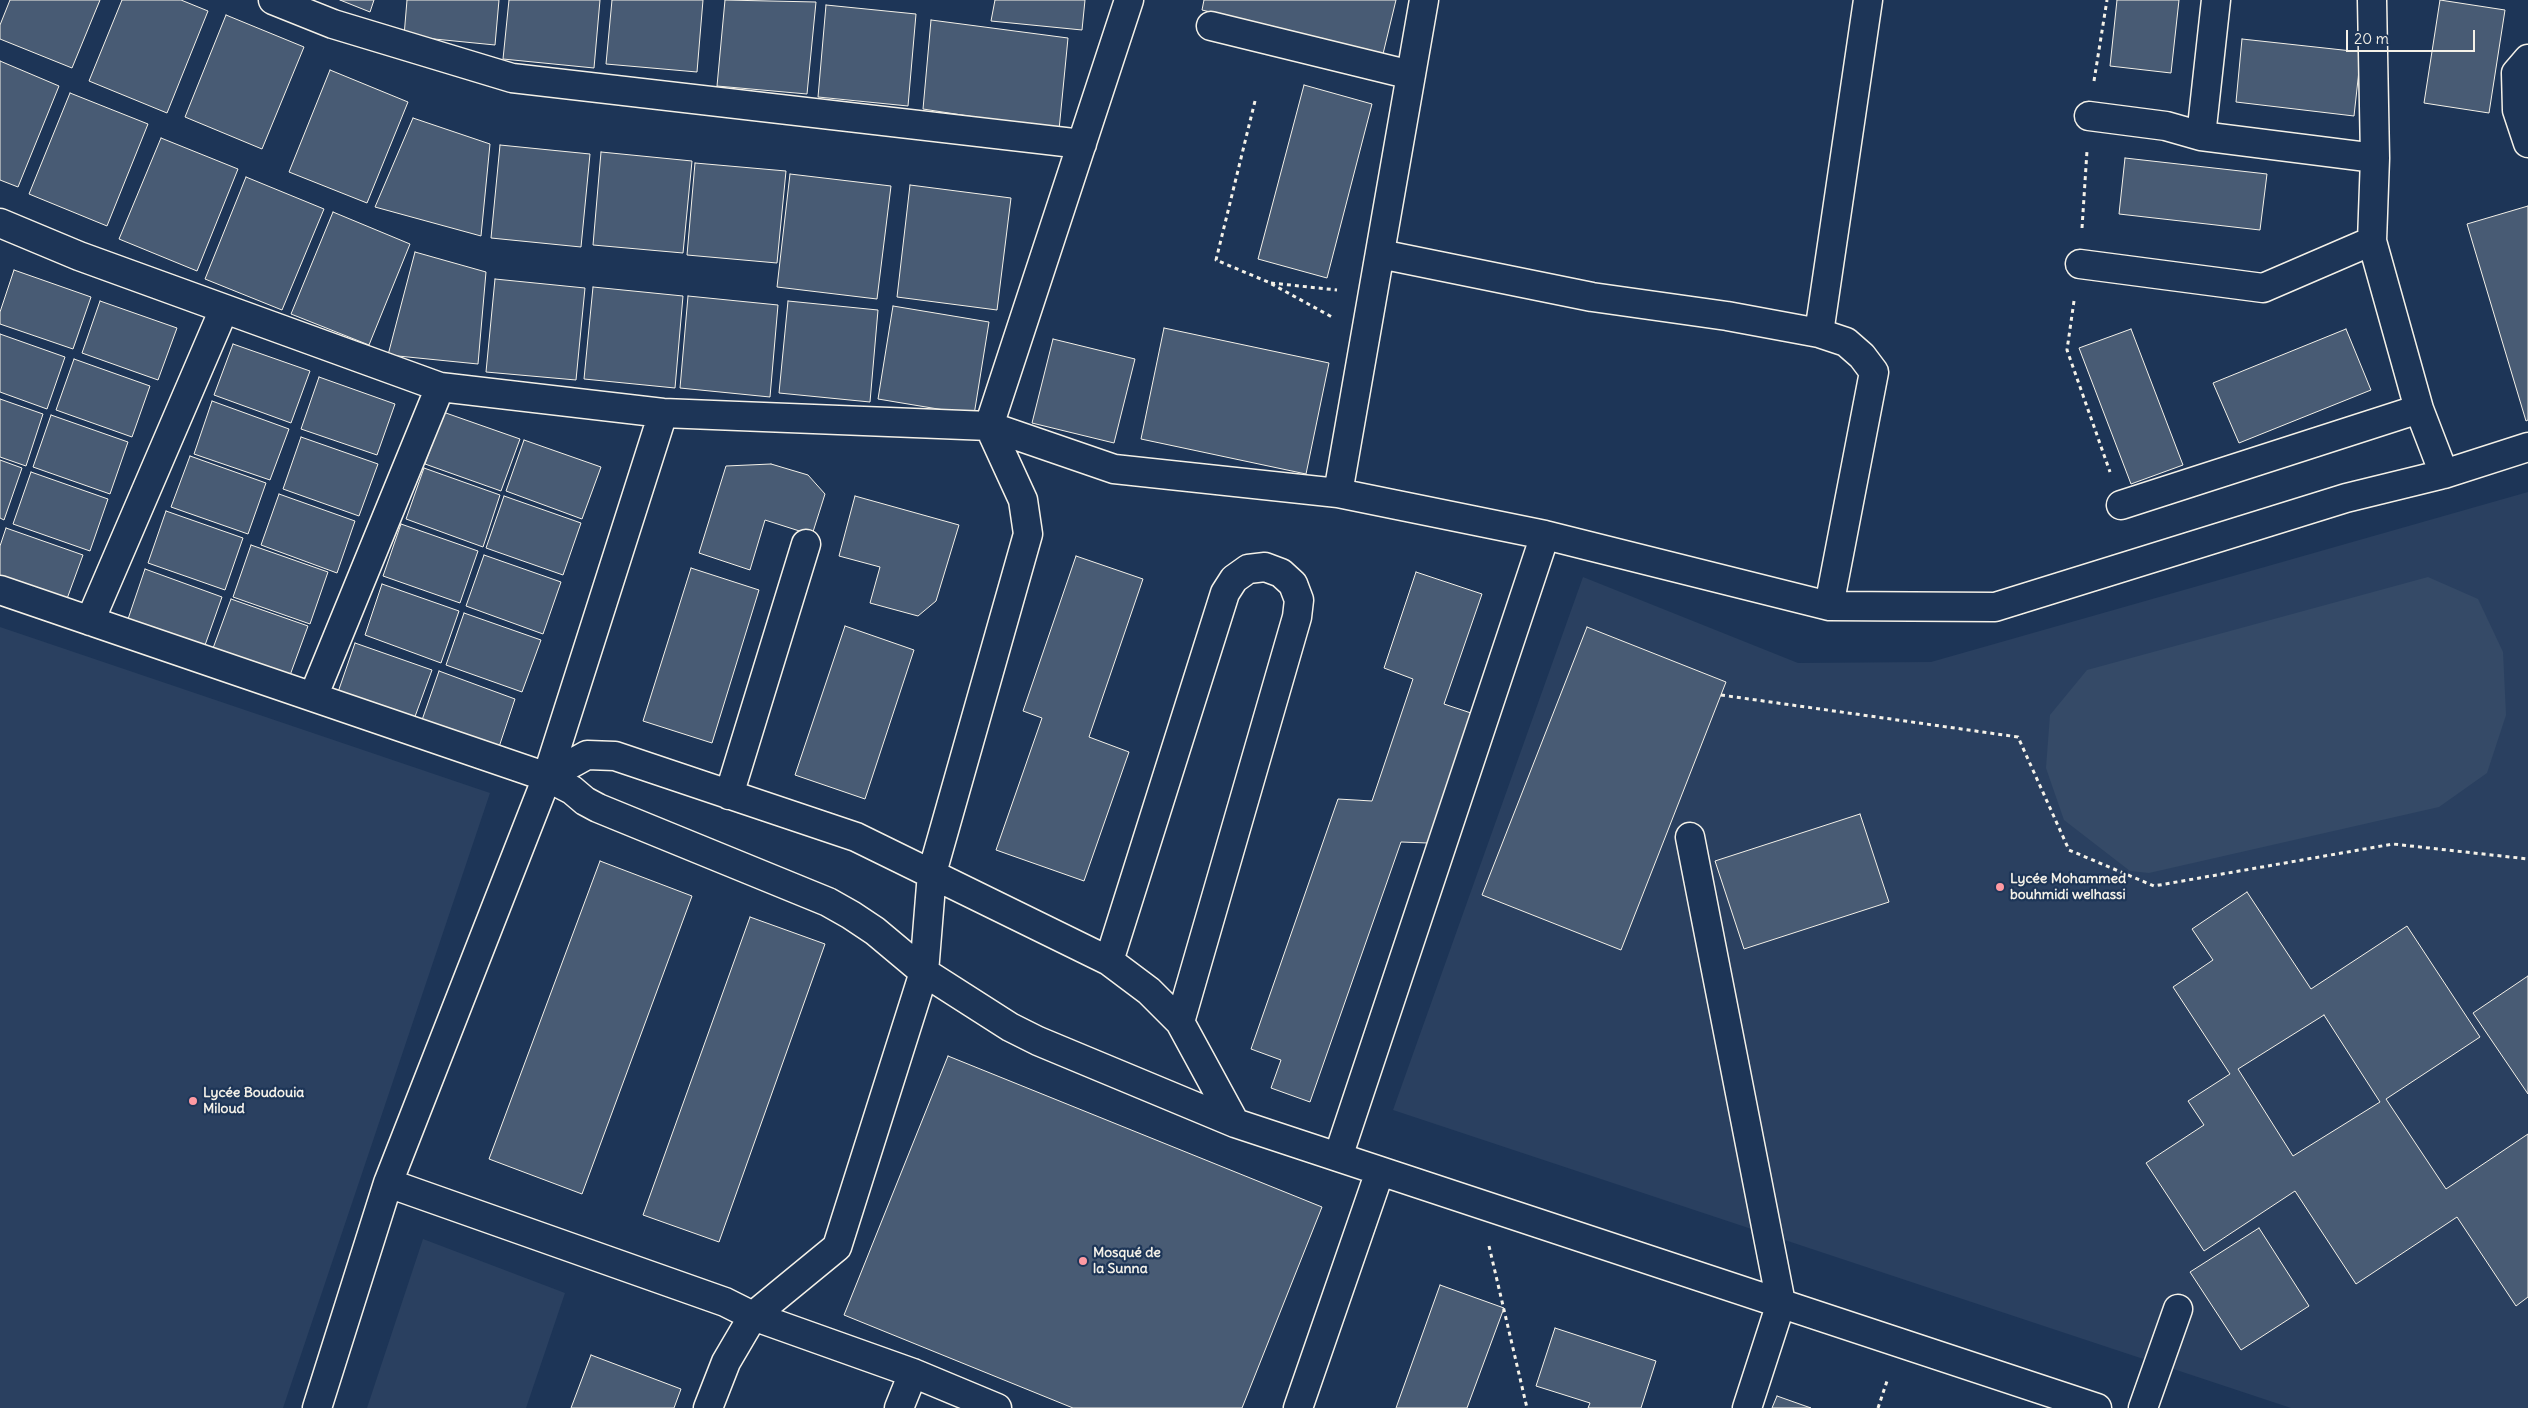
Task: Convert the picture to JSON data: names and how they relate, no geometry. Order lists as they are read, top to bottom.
{
  "places": ["Lycée Mohammed bouhmidi welhassi", "Lycée Boudouia Miloud", "Mosqué de la Sunna"],
  "scale_bar": "20 m"
}
